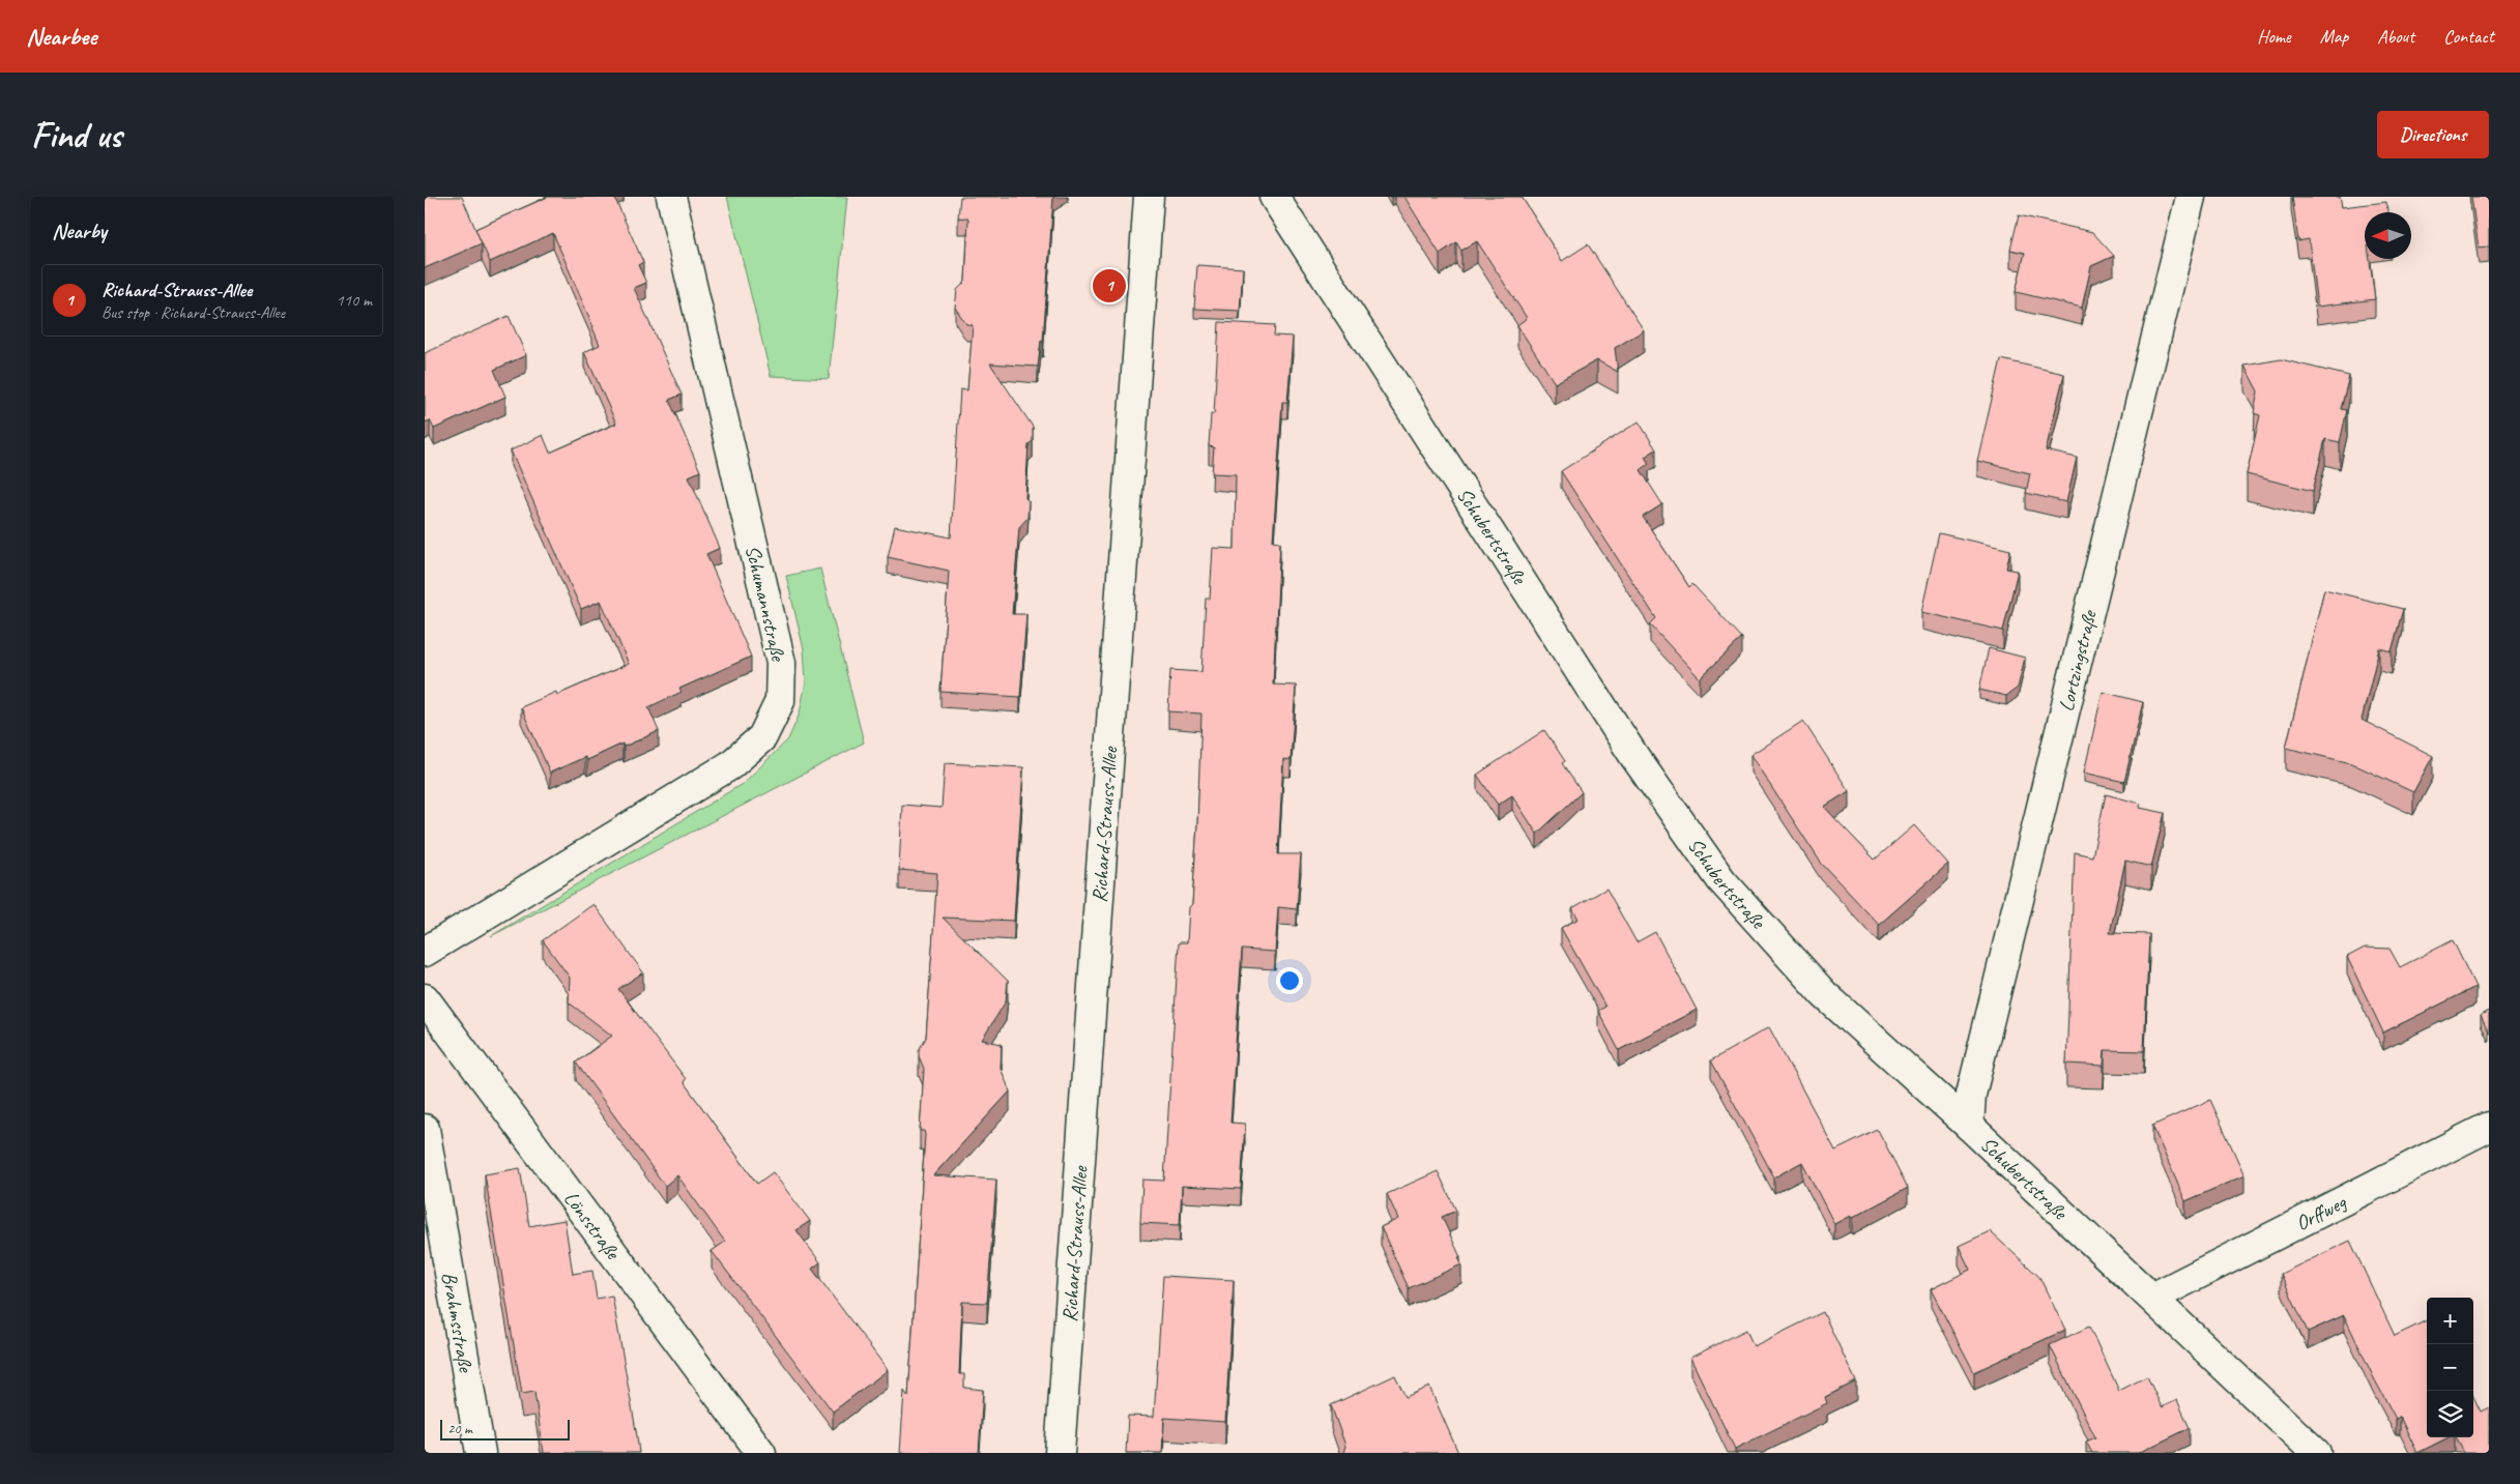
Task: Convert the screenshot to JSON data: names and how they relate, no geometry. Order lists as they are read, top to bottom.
{
  "streets": {
    "street": [
      "Schubertstraße",
      "Schumannstraße",
      "Lortzingstraße",
      "Richard-Strauss-Allee",
      "Orffweg",
      "Lönsstraße",
      "Brahmsstraße"
    ]
  },
  "crossings": [
    ["Schubertstraße", "Lortzingstraße"],
    ["Schubertstraße", "Orffweg"]
  ],
  "scale_bar": "20 m",
  "north": "left",
  "page": {
    "header": "Nearbee",
    "nav": [
      "Home",
      "Map",
      "About",
      "Contact"
    ],
    "buttons": "Directions",
    "title": "Find us",
    "heading": "Nearby",
    "list": [
      {
        "mark": "1",
        "name": "Richard-Strauss-Allee",
        "note": "Bus stop · Richard-Strauss-Allee",
        "value": "110 m"
      }
    ],
    "pins": "1",
    "map_buttons": ["+", "−"],
    "scale": "20 m"
  }
}
